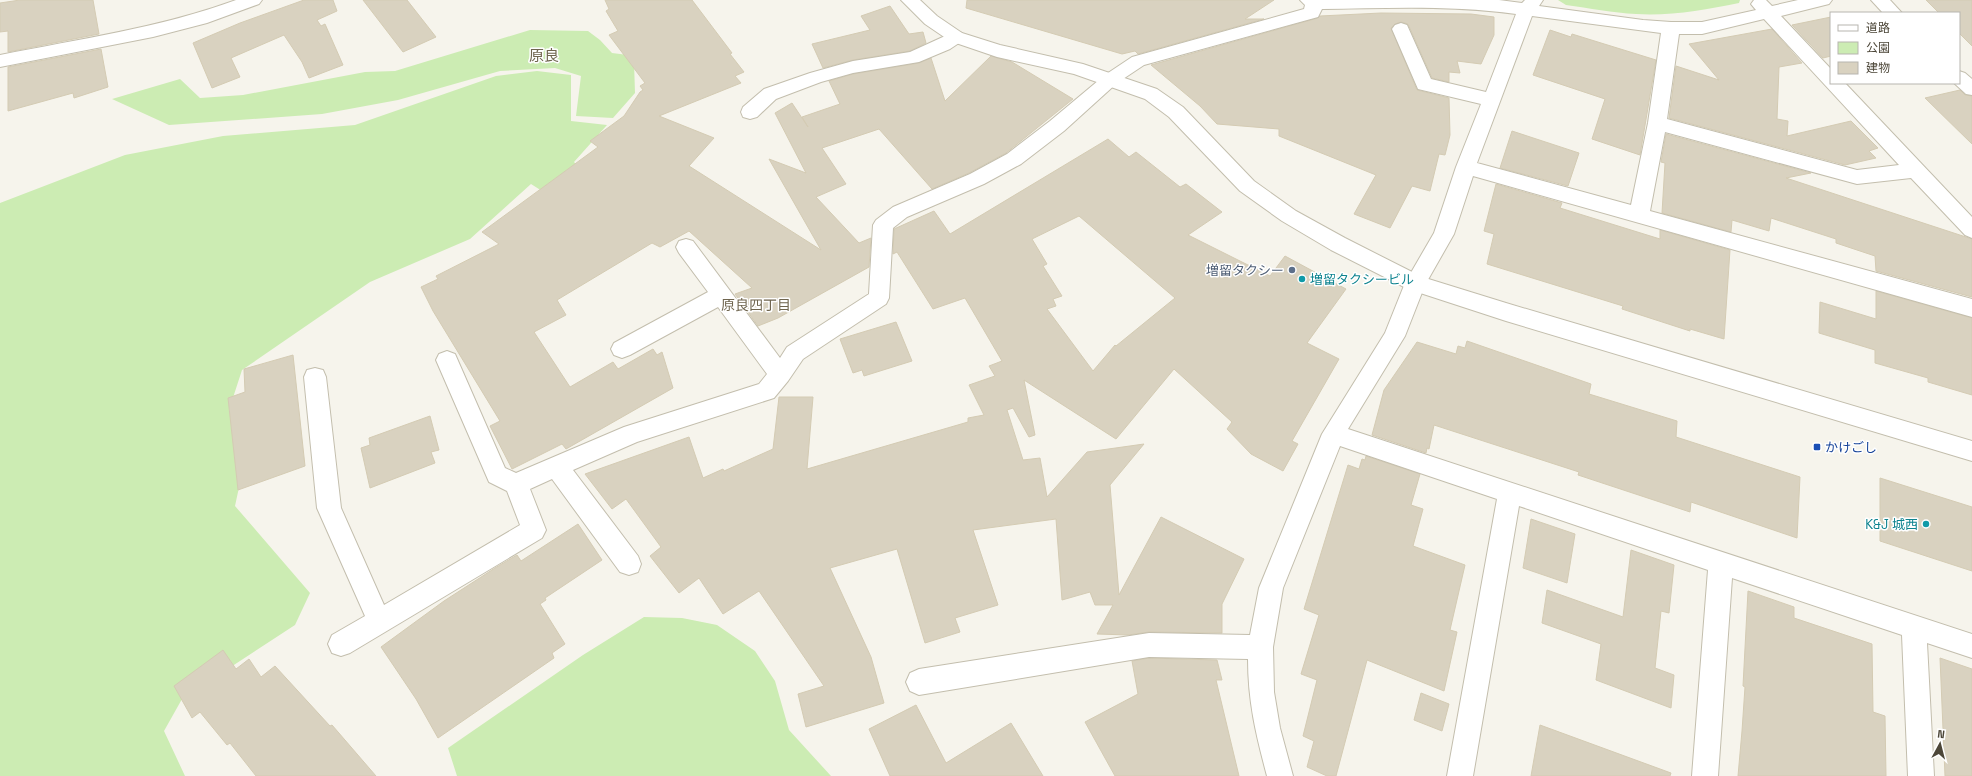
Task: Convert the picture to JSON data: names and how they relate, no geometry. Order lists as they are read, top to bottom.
{
  "districts": ["原良", "原良四丁目"],
  "places": {
    "other": ["増留タクシー", "増留タクシービル", "K&J 城西"],
    "transit": ["かけごし"]
  },
  "legend": ["道路", "公園", "建物"],
  "north": "top"
}
